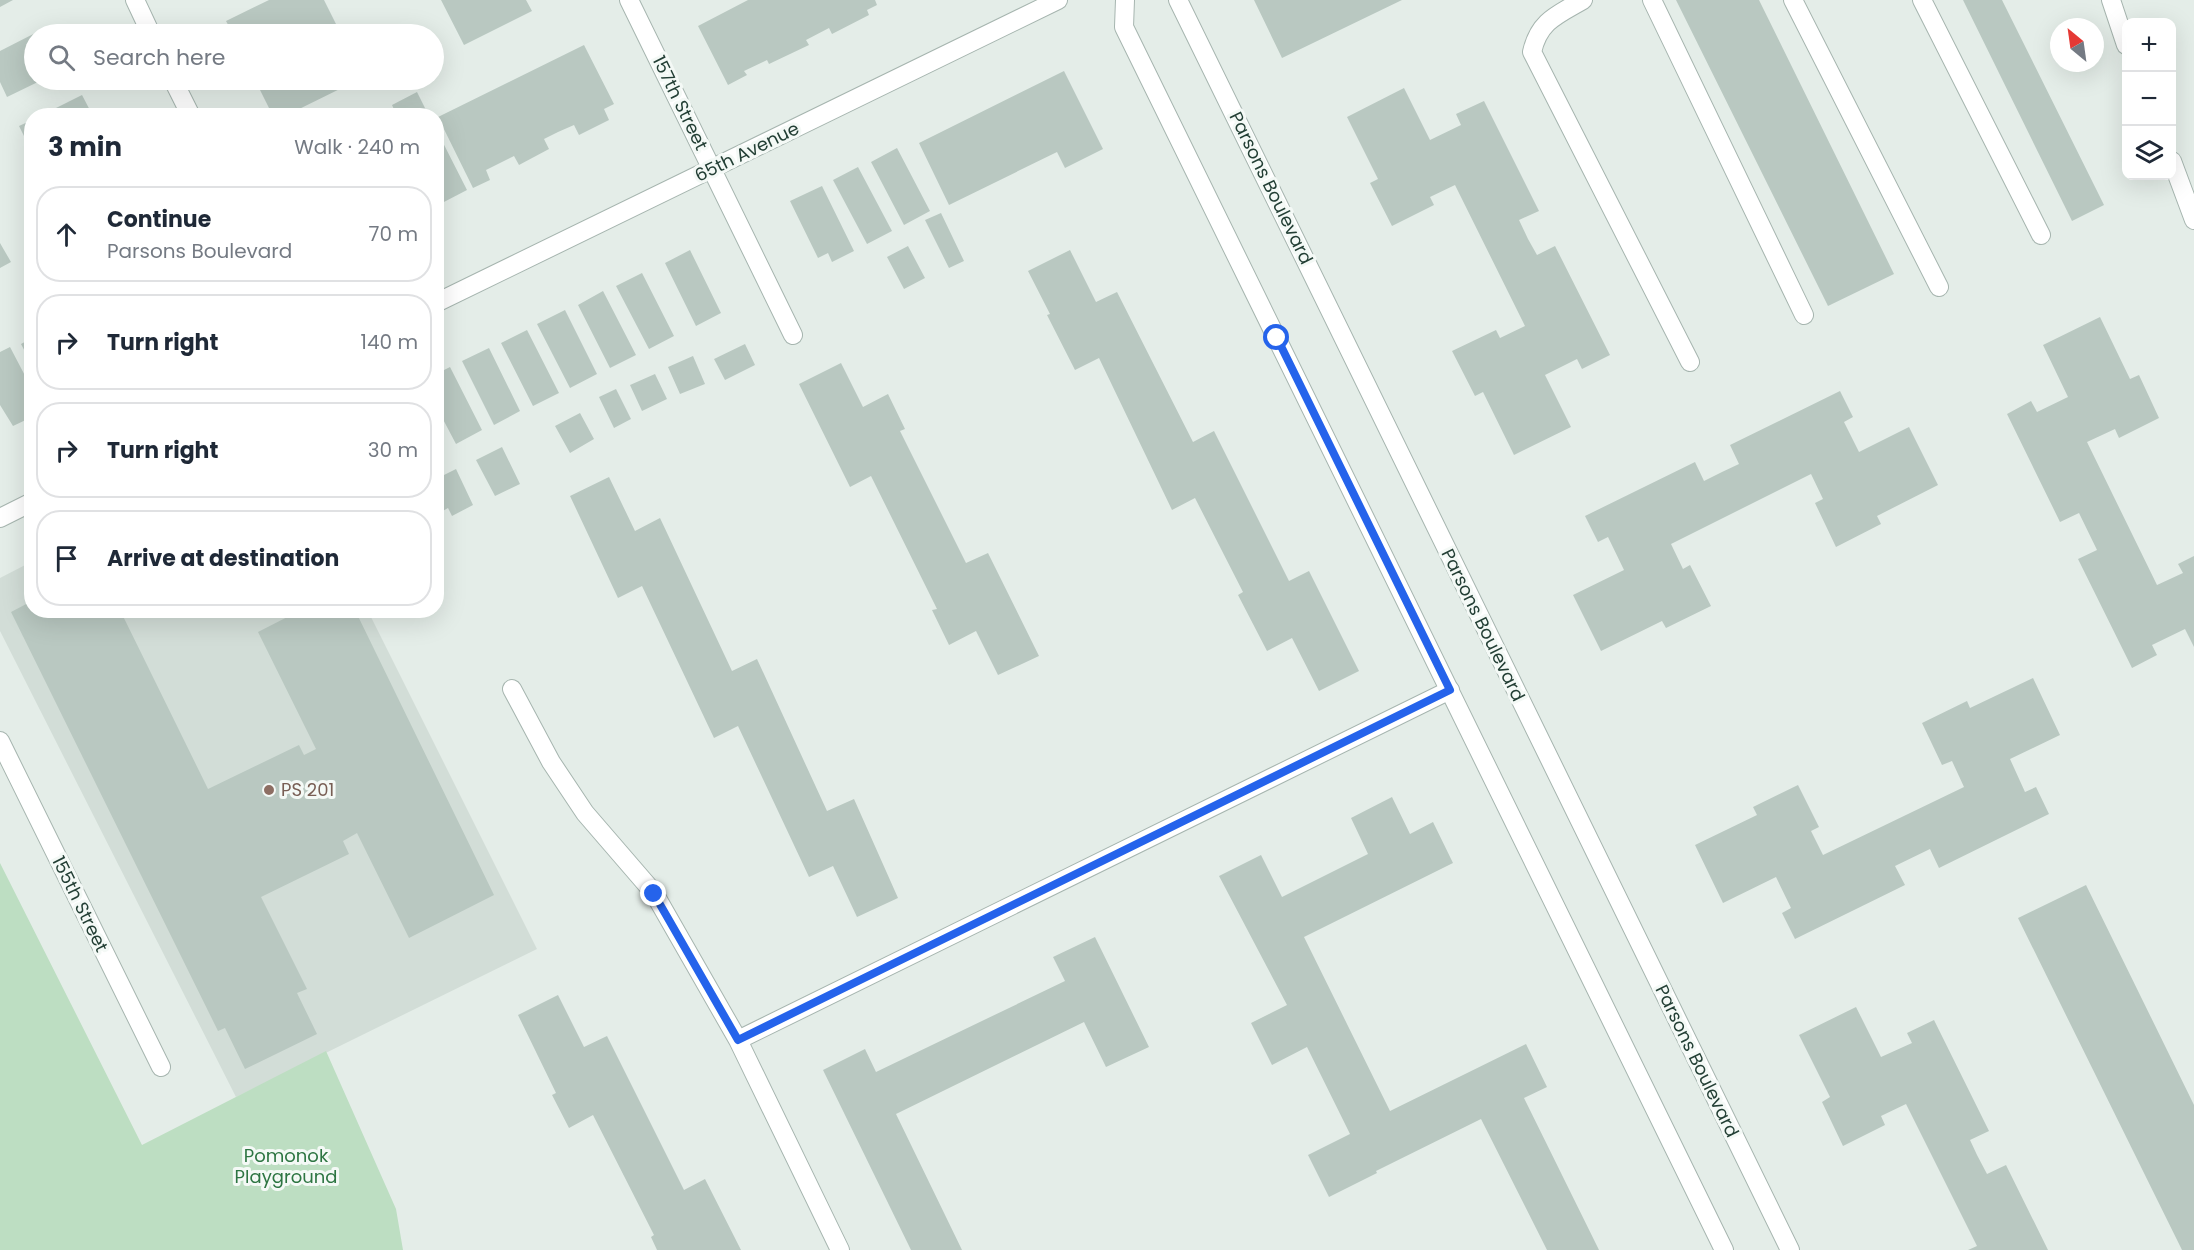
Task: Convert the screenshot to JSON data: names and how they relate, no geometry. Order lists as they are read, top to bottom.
{
  "streets": {
    "street": [
      "157th Street",
      "65th Avenue",
      "Parsons Boulevard",
      "155th Street"
    ]
  },
  "crossings": [
    ["157th Street", "65th Avenue"]
  ],
  "parks": ["Pomonok Playground"],
  "places": ["PS 201"],
  "north": "top left",
  "page": {
    "map_buttons": ["+", "−"],
    "search": "Search here",
    "heading": ["3 min", "Walk · 240 m"],
    "list": [
      ["Continue", "Parsons Boulevard", "70 m"],
      ["Turn right", "140 m"],
      ["Turn right", "30 m"],
      "Arrive at destination"
    ]
  }
}
